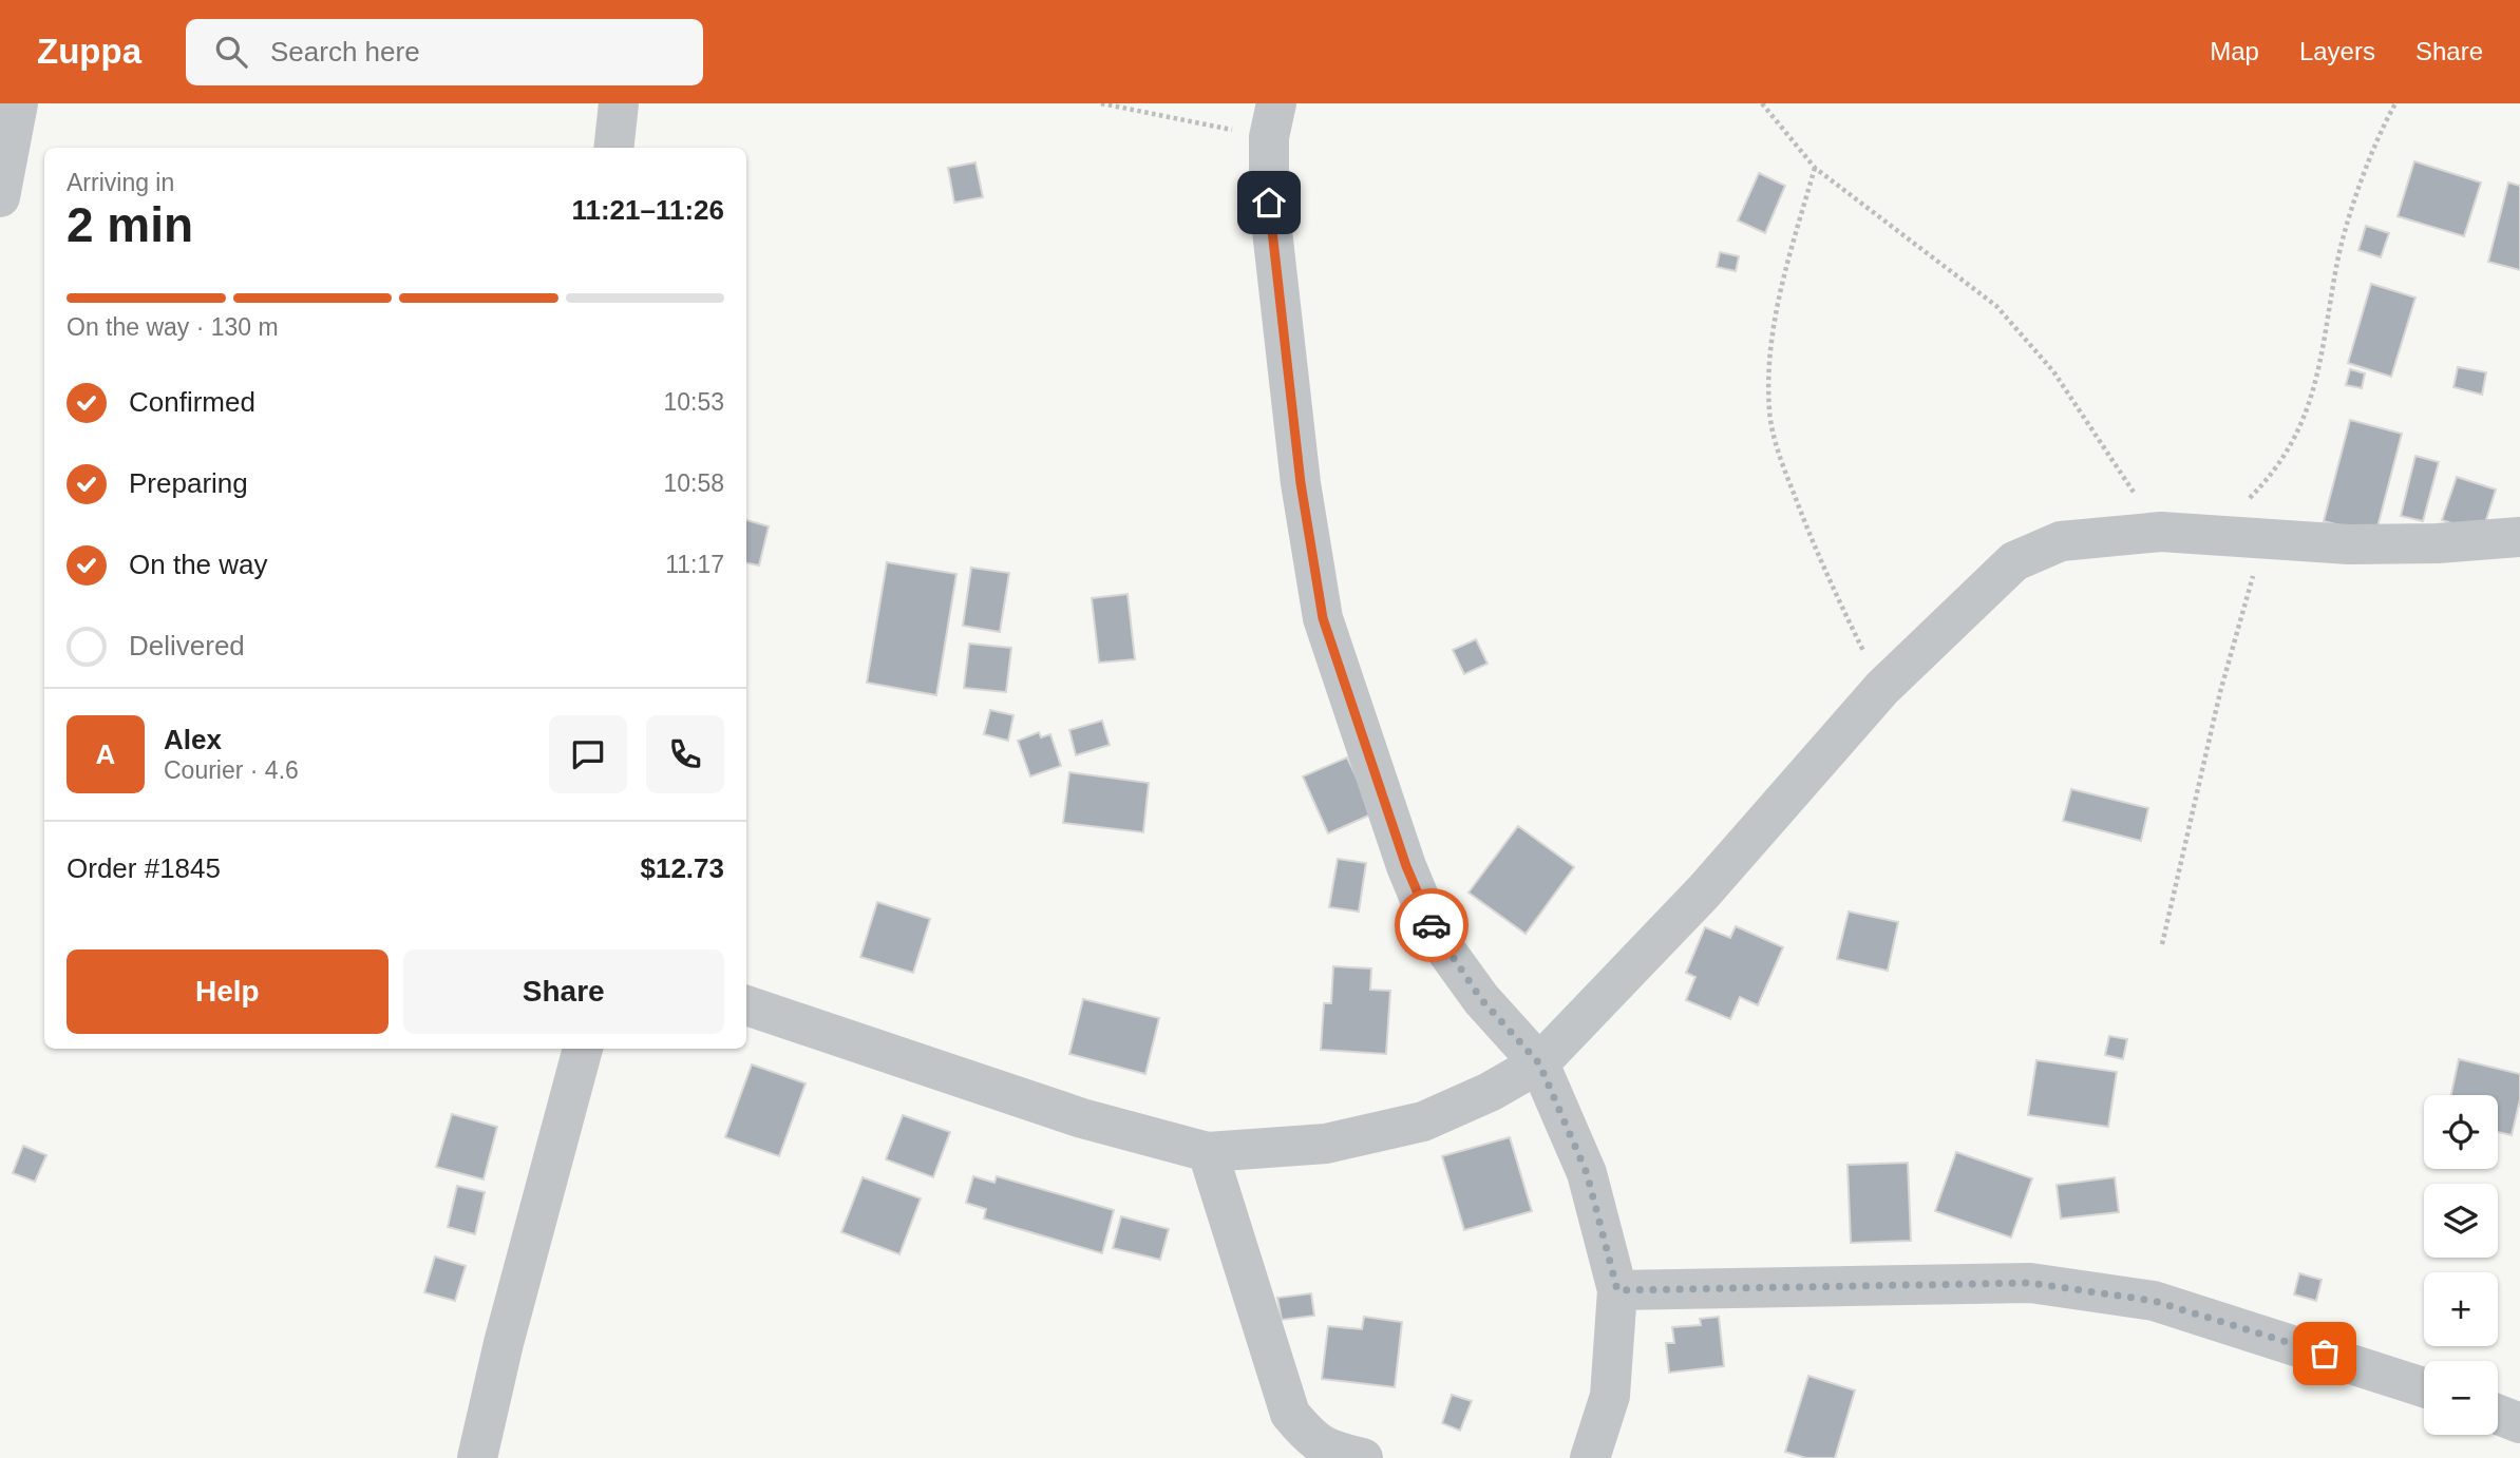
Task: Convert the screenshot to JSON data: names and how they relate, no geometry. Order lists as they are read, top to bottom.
{
  "page": {
    "header": "Zuppa",
    "search": "Search here",
    "nav": ["Map", "Layers", "Share"],
    "heading": ["2 min", "Arriving in", "11:21–11:26"],
    "panel": [
      "Alex",
      "Courier · 4.6",
      "Order #1845",
      "$12.73"
    ],
    "bar": "On the way · 130 m",
    "list": [
      ["Confirmed", "10:53"],
      ["Preparing", "10:58"],
      ["On the way", "11:17"],
      "Delivered"
    ],
    "round": "A",
    "buttons": ["Help", "Share"],
    "map_buttons": ["+", "−"]
  }
}
